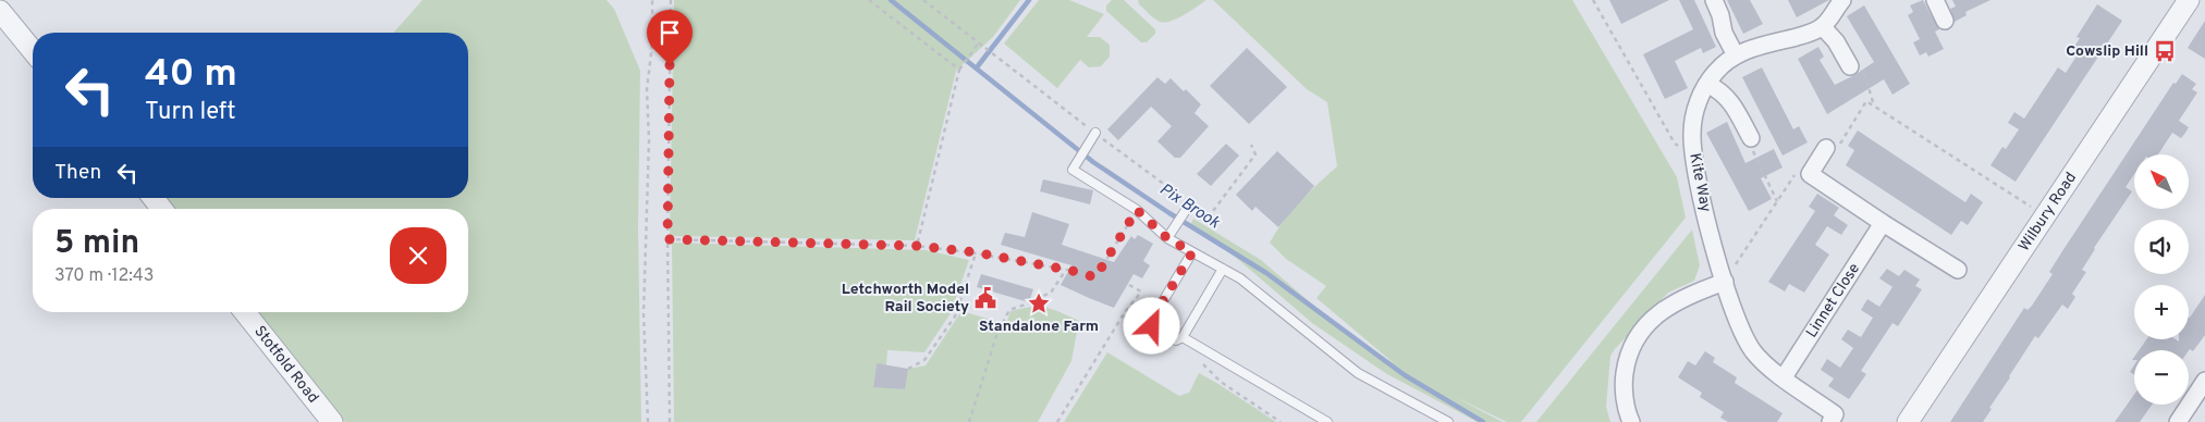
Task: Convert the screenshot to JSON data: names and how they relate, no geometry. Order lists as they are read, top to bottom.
{
  "streets": {
    "street": [
      "Kite Way",
      "Wilbury Road",
      "Linnet Close",
      "Stotfold Road"
    ]
  },
  "crossings": [
    ["Kite Way", "Linnet Close"]
  ],
  "water": ["Pix Brook"],
  "places": {
    "bus stop": ["Cowslip Hill"],
    "public building": ["Letchworth Model Rail Society"],
    "place": ["Standalone Farm"]
  },
  "north": "top left",
  "page": {
    "turn": ["40 m", "Turn left"],
    "then": "Then",
    "map_buttons": ["+", "−"],
    "heading": ["5 min", "370 m · 12:43"]
  }
}
